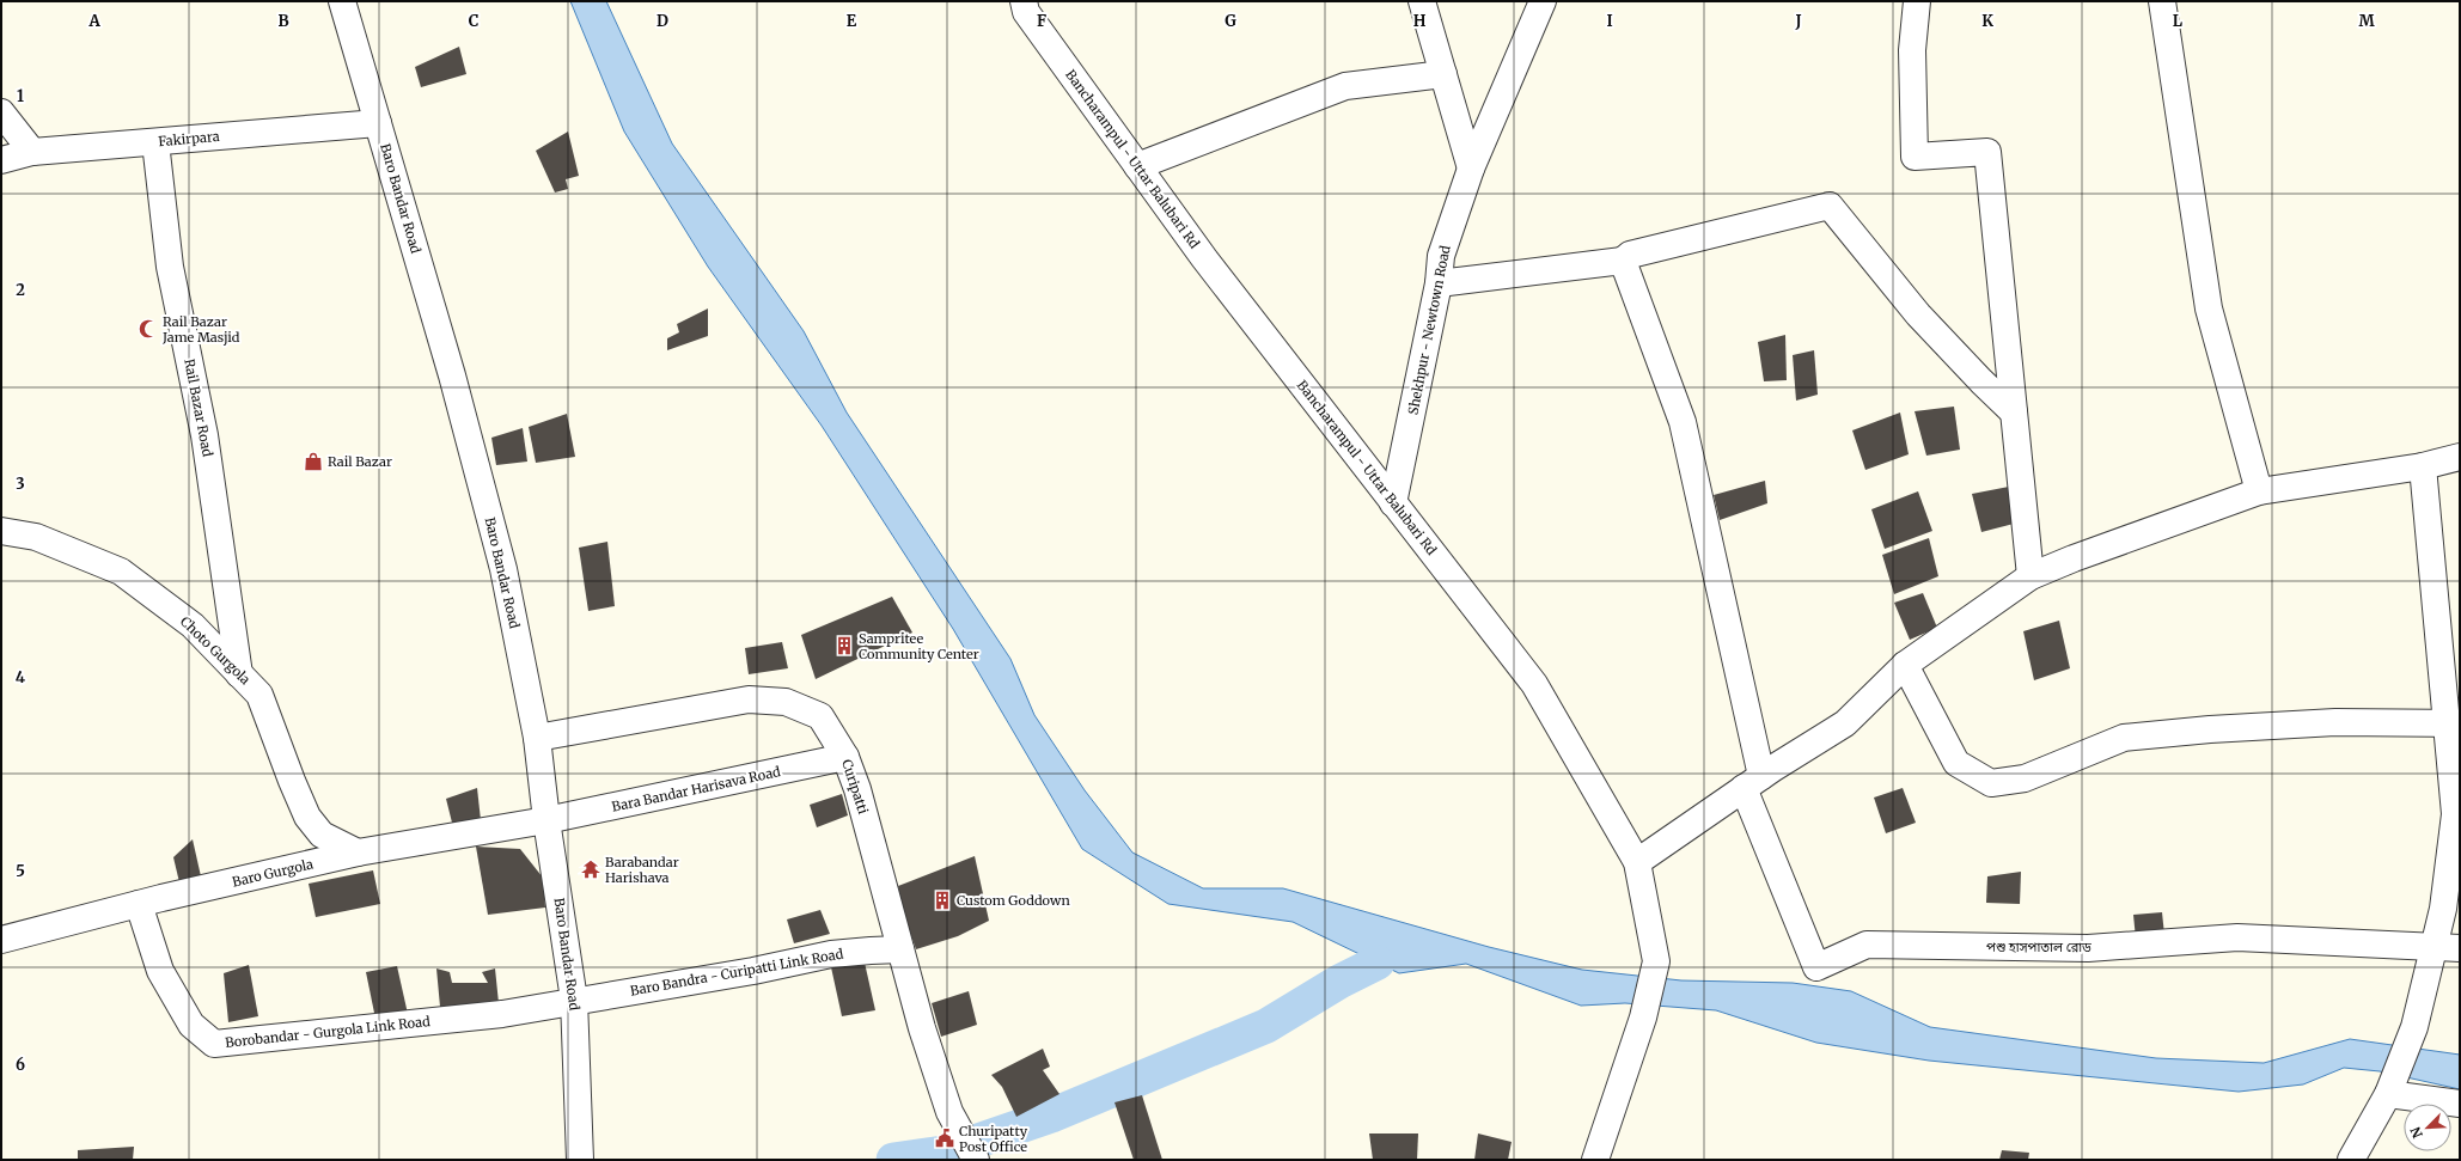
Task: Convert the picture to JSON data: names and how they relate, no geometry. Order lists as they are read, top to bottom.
{
  "streets": {
    "street": [
      "Fakirpara",
      "Bancharampul - Uttar Balubari Rd",
      "Baro Bandar Road",
      "Shekhpur - Newtown Road",
      "Rail Bazar Road",
      "Choto Gurgola",
      "Curipatti",
      "Bara Bandar Harisava Road",
      "Baro Gurgola",
      "পশু হাসপাতাল রোড",
      "Baro Bandra - Curipatti Link Road",
      "Borobandar - Gurgola Link Road"
    ]
  },
  "crossings": [
    ["Fakirpara", "Baro Bandar Road"],
    ["Fakirpara", "Rail Bazar Road"],
    ["Bancharampul - Uttar Balubari Rd", "Shekhpur - Newtown Road"],
    ["Baro Bandar Road", "Curipatti"],
    ["Baro Bandar Road", "Bara Bandar Harisava Road"],
    ["Baro Bandar Road", "Baro Gurgola"],
    ["Baro Bandar Road", "Baro Bandra - Curipatti Link Road"],
    ["Baro Bandar Road", "Borobandar - Gurgola Link Road"],
    ["Rail Bazar Road", "Choto Gurgola"],
    ["Choto Gurgola", "Baro Gurgola"],
    ["Curipatti", "Bara Bandar Harisava Road"],
    ["Curipatti", "Baro Bandra - Curipatti Link Road"],
    ["Bara Bandar Harisava Road", "Baro Gurgola"],
    ["Baro Gurgola", "Borobandar - Gurgola Link Road"],
    ["Baro Bandra - Curipatti Link Road", "Borobandar - Gurgola Link Road"]
  ],
  "places": {
    "mosque": ["Rail Bazar Jame Masjid"],
    "shop": ["Rail Bazar"],
    "building": ["Sampritee Community Center", "Custom Goddown"],
    "temple": ["Barabandar Harishava"],
    "public building": ["Churipatty Post Office"]
  },
  "north": "bottom left",
  "grid": {
    "columns": [
      "A",
      "B",
      "C",
      "D",
      "E",
      "F",
      "G",
      "H",
      "I",
      "J",
      "K",
      "L",
      "M"
    ],
    "rows": [
      "1",
      "2",
      "3",
      "4",
      "5",
      "6"
    ]
  }
}
